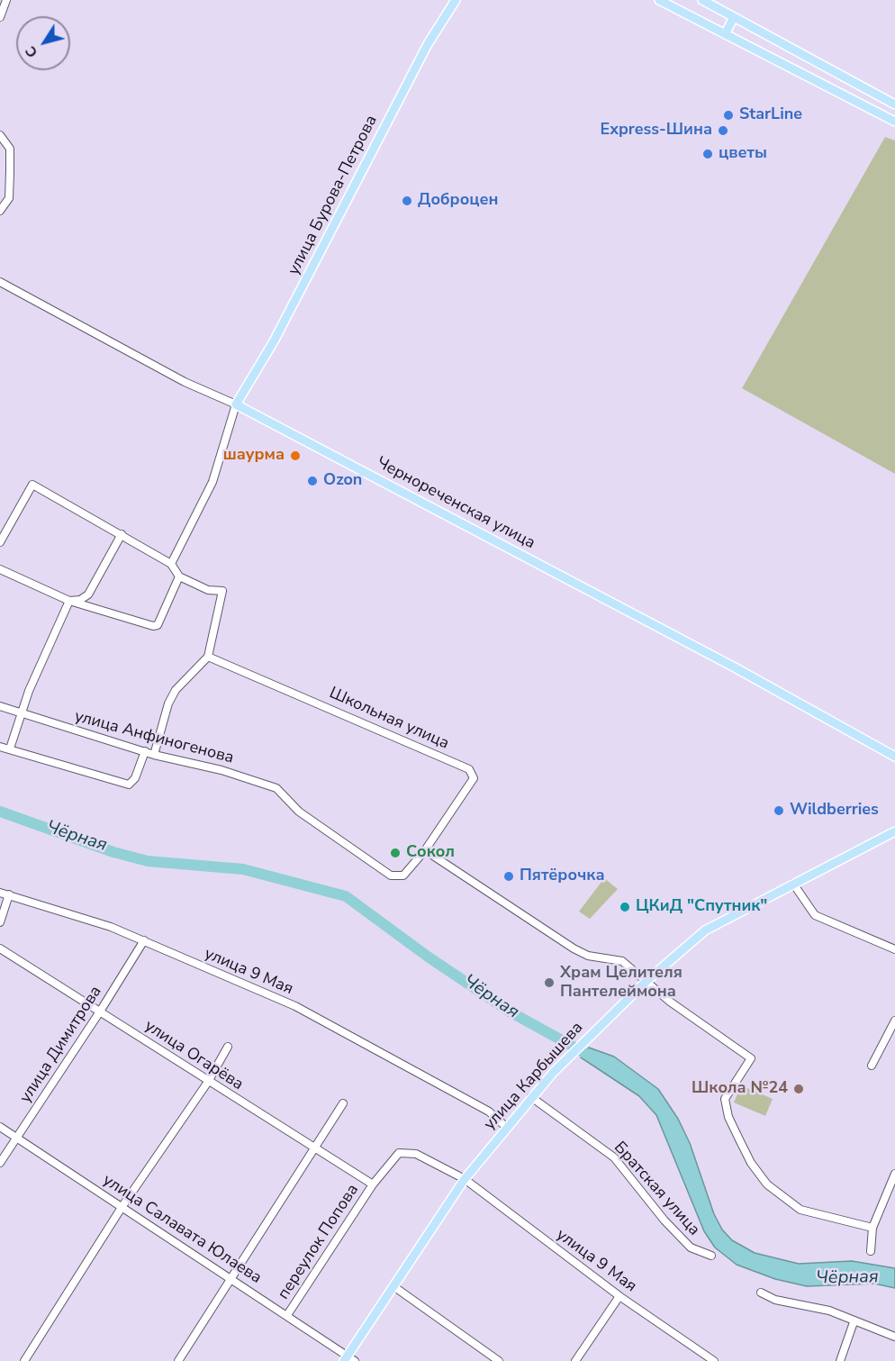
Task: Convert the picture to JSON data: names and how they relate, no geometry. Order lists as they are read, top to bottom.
{
  "streets": {
    "main road": ["улица Бурова-Петрова", "Чернореченская улица", "улица Карбышева"],
    "street": [
      "Школьная улица",
      "улица Анфиногенова",
      "улица 9 Мая",
      "улица Димитрова",
      "улица Огарёва",
      "Братская улица",
      "улица Салавата Юлаева",
      "переулок Попова"
    ]
  },
  "crossings": [
    ["улица Бурова-Петрова", "Чернореченская улица"],
    ["Школьная улица", "улица Анфиногенова"],
    ["улица 9 Мая", "улица Димитрова"],
    ["улица 9 Мая", "улица Огарёва"],
    ["улица 9 Мая", "улица Карбышева"],
    ["улица 9 Мая", "переулок Попова"],
    ["улица Димитрова", "улица Огарёва"],
    ["улица Димитрова", "улица Салавата Юлаева"],
    ["улица Огарёва", "переулок Попова"],
    ["улица Карбышева", "Братская улица"],
    ["улица Карбышева", "улица Салавата Юлаева"],
    ["улица Салавата Юлаева", "переулок Попова"]
  ],
  "water": ["Чёрная"],
  "places": [
    "StarLine",
    "Express-Шина",
    "цветы",
    "Доброцен",
    "шаурма",
    "Ozon",
    "Wildberries",
    "Сокол",
    "Пятёрочка",
    "ЦКиД \"Спутник\"",
    "Храм Целителя Пантелеймона",
    "Школа №24"
  ],
  "north": "bottom left"
}
